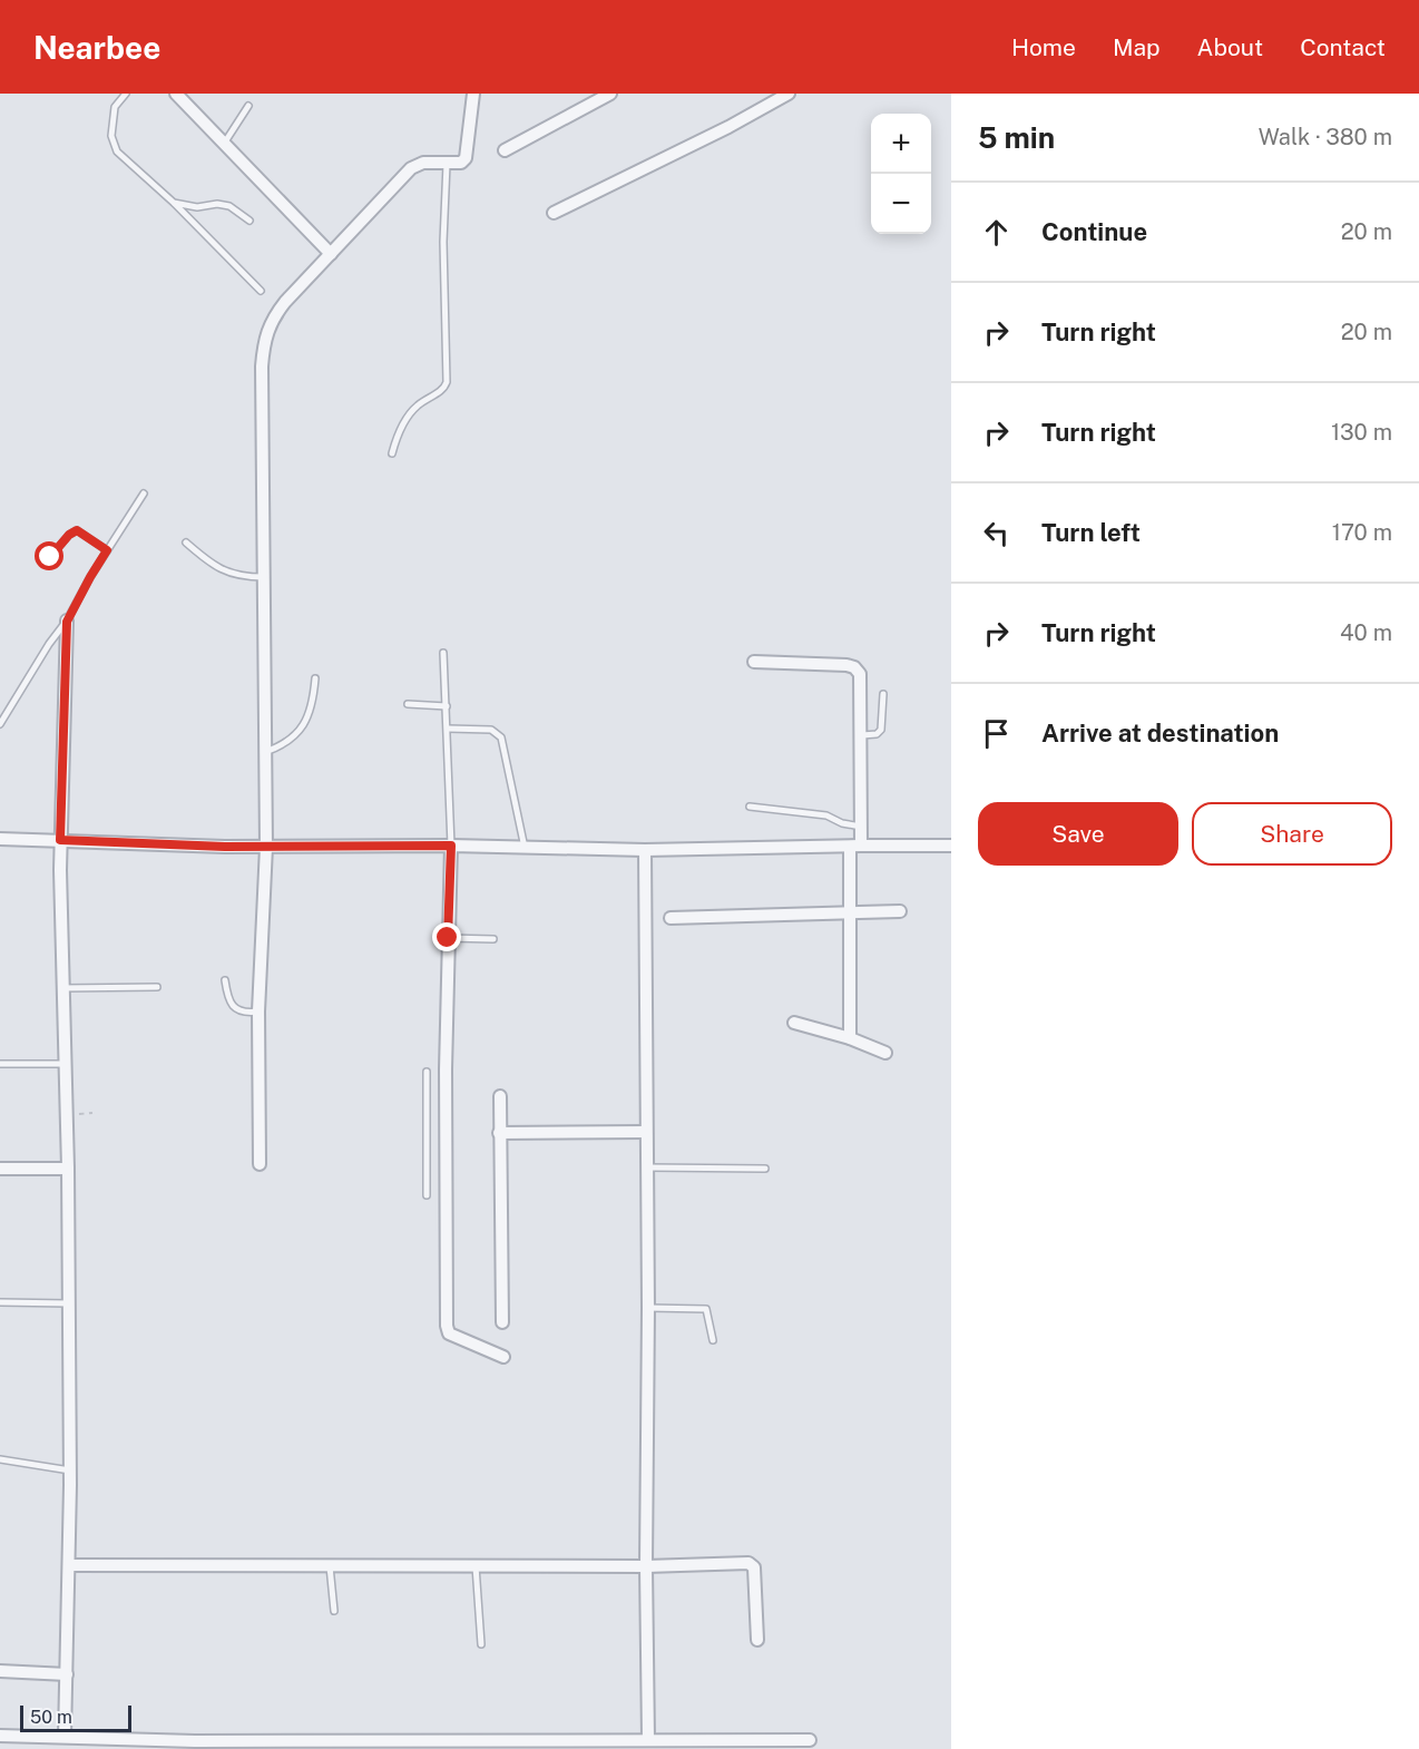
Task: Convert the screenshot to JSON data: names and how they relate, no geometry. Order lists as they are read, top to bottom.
{
  "scale_bar": "50 m",
  "page": {
    "header": "Nearbee",
    "nav": [
      "Home",
      "Map",
      "About",
      "Contact"
    ],
    "heading": ["5 min", "Walk · 380 m"],
    "map_buttons": ["+", "−"],
    "list": [
      ["Continue", "20 m"],
      ["Turn right", "20 m"],
      ["Turn right", "130 m"],
      ["Turn left", "170 m"],
      ["Turn right", "40 m"],
      "Arrive at destination"
    ],
    "buttons": ["Save", "Share"],
    "scale": "50 m"
  }
}
